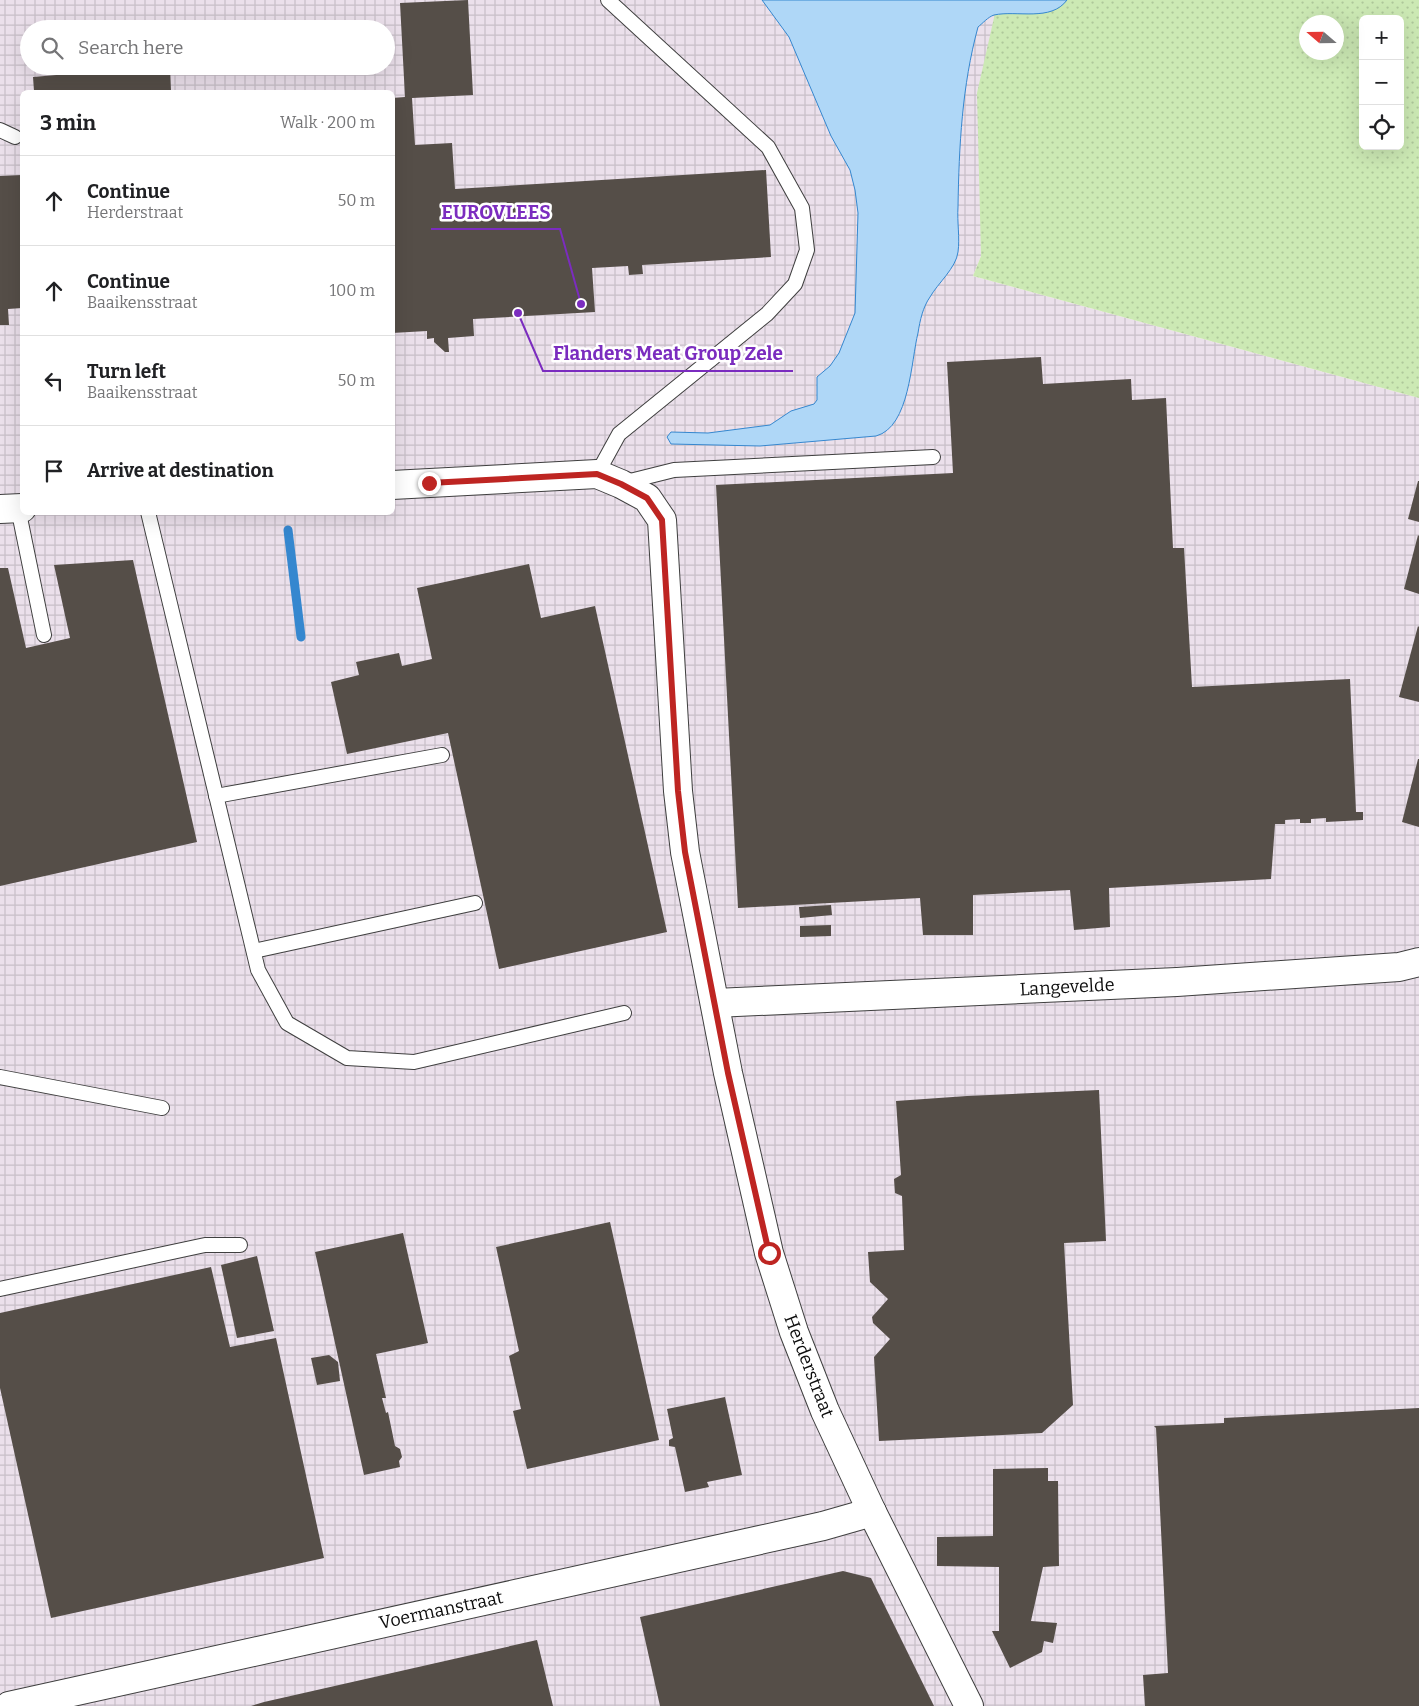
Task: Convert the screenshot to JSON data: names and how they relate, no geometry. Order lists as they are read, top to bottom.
{
  "streets": {
    "street": ["Langevelde", "Herderstraat", "Voermanstraat"]
  },
  "crossings": [
    ["Langevelde", "Herderstraat"],
    ["Herderstraat", "Voermanstraat"]
  ],
  "places": ["EUROVLEES", "Flanders Meat Group Zele"],
  "north": "left",
  "page": {
    "map_buttons": ["+", "−"],
    "search": "Search here",
    "heading": ["3 min", "Walk · 200 m"],
    "list": [
      ["Continue", "Herderstraat", "50 m"],
      ["Continue", "Baaikensstraat", "100 m"],
      ["Turn left", "Baaikensstraat", "50 m"],
      "Arrive at destination"
    ]
  }
}
